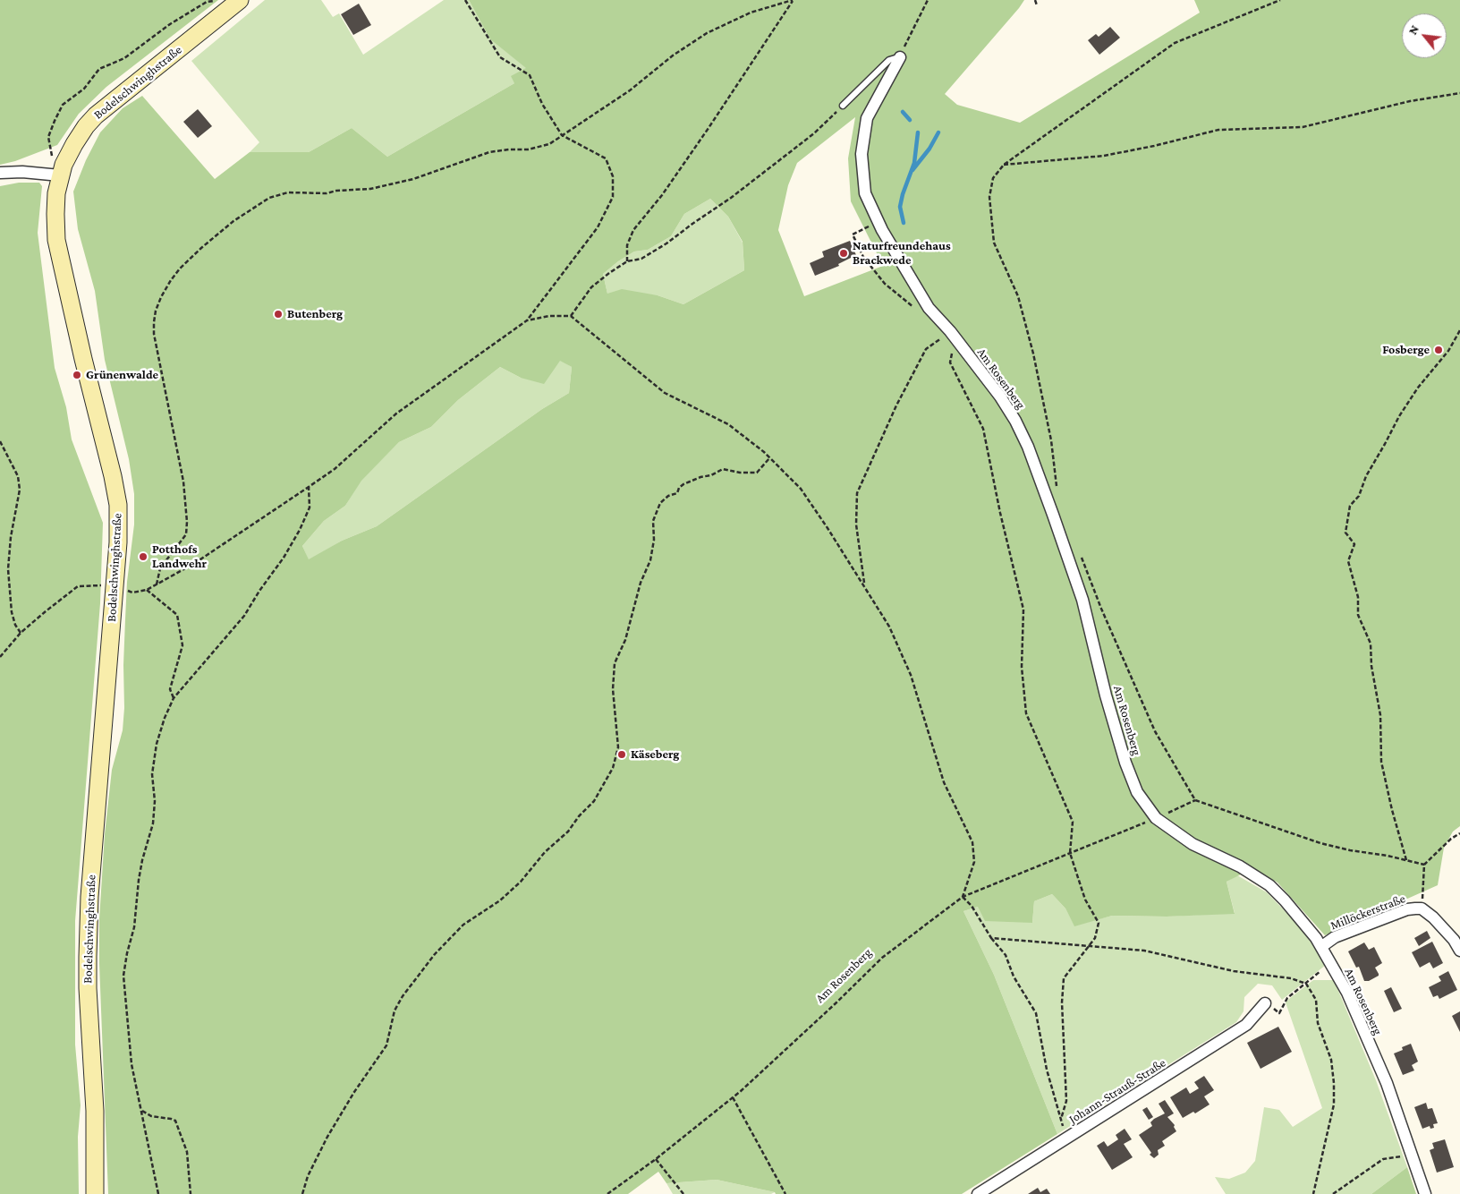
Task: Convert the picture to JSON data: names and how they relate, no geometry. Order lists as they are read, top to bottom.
{
  "streets": {
    "street": [
      "Bodelschwinghstraße",
      "Am Rosenberg",
      "Millöckerstraße",
      "Johann-Strauß-Straße"
    ]
  },
  "crossings": [
    ["Am Rosenberg", "Millöckerstraße"]
  ],
  "places": [
    "Naturfreundehaus Brackwede",
    "Butenberg",
    "Fosberge",
    "Grünenwalde",
    "Potthofs Landwehr",
    "Käseberg"
  ],
  "north": "top left"
}
